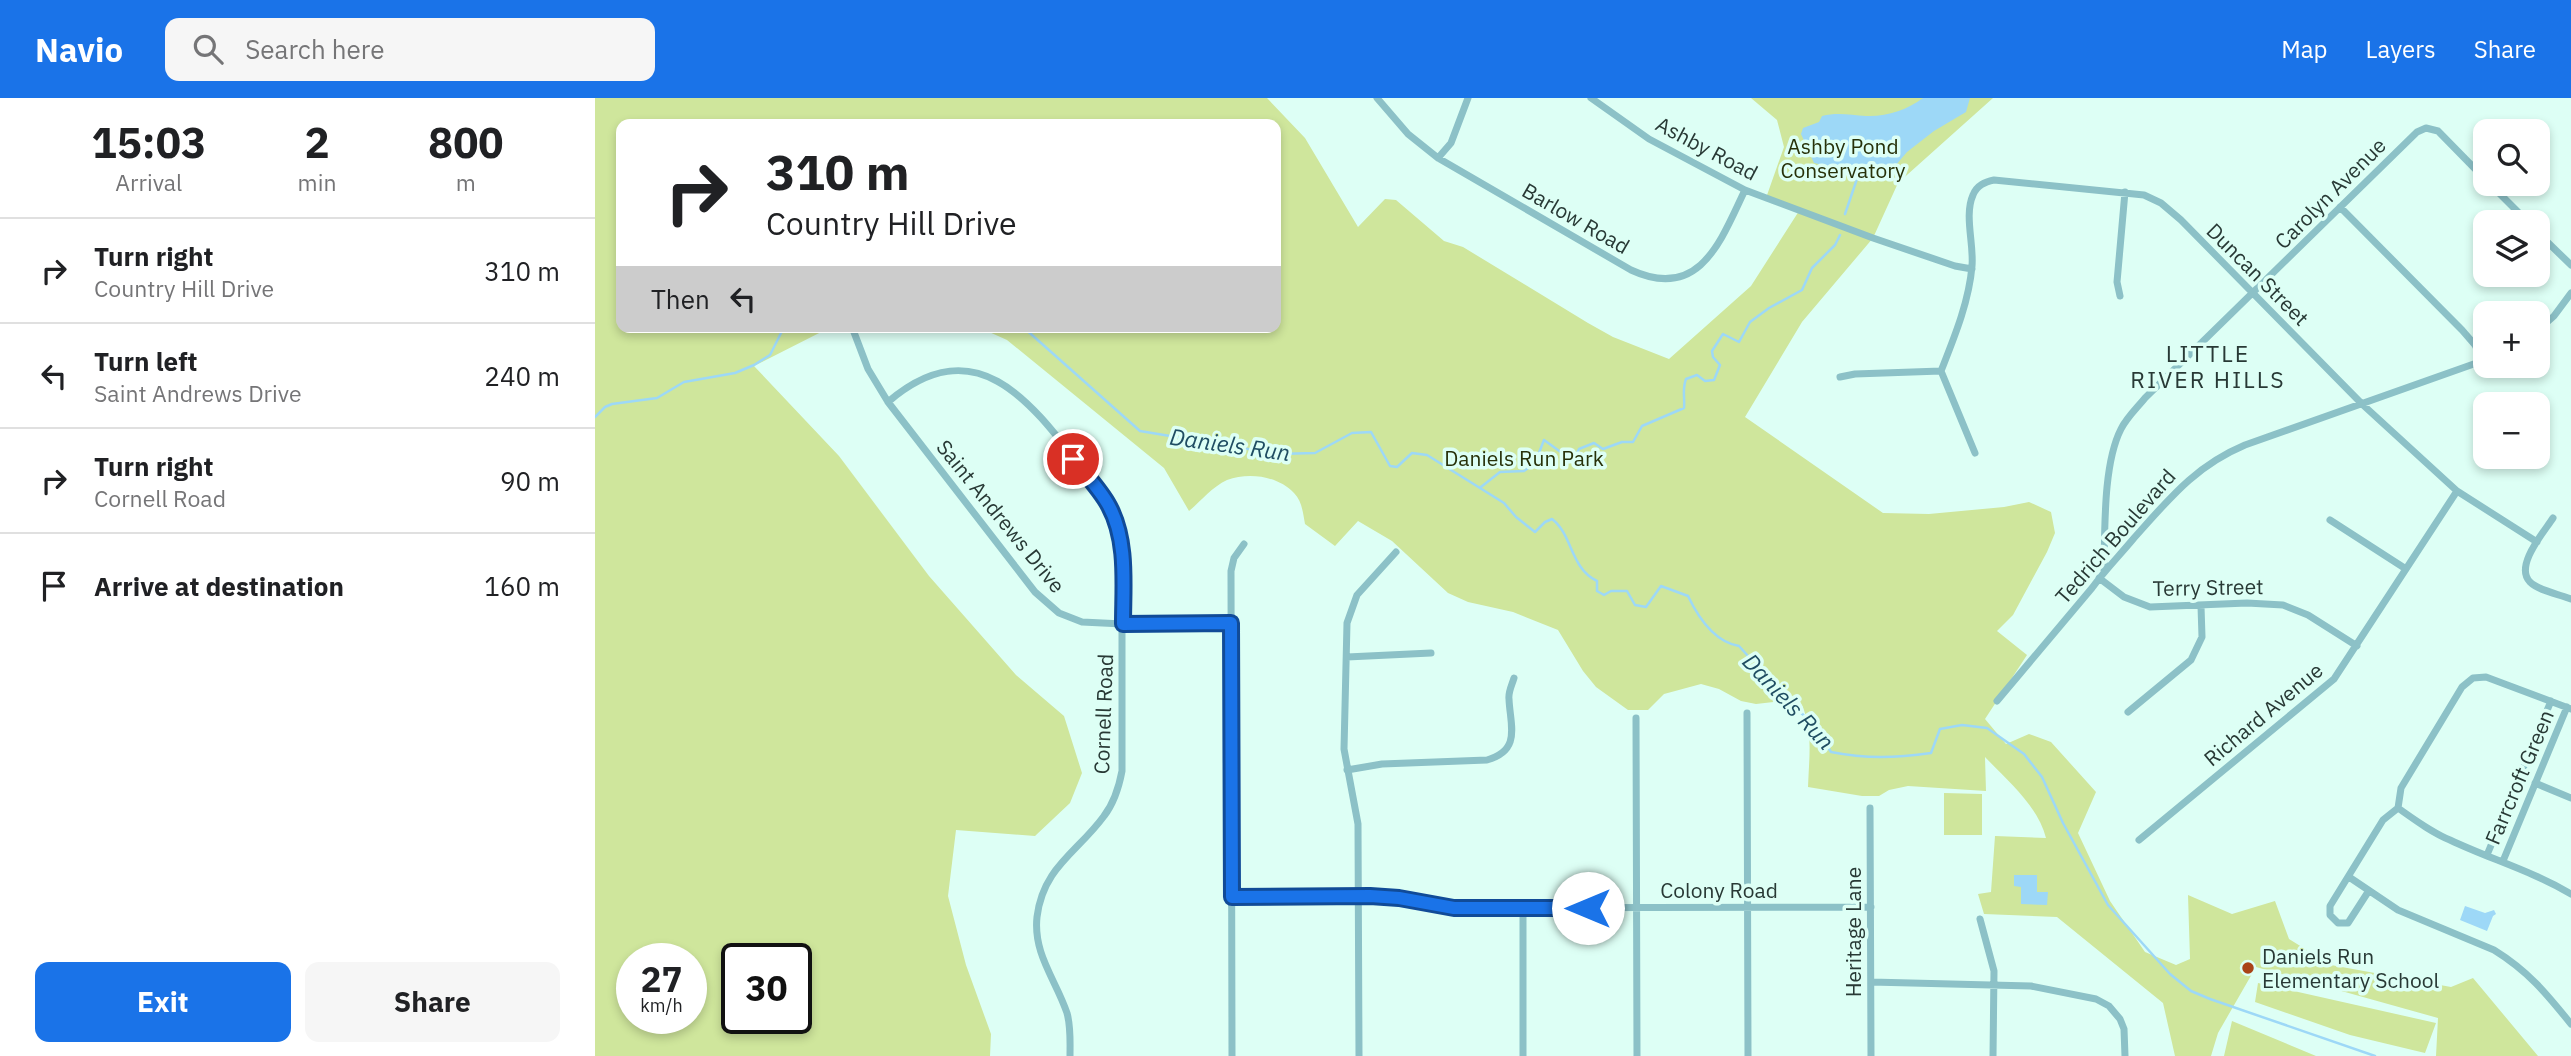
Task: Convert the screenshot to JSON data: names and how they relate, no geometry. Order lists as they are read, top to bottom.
{
  "streets": {
    "street": [
      "Ashby Road",
      "Carolyn Avenue",
      "Barlow Road",
      "Duncan Street",
      "Saint Andrews Drive",
      "Tedrich Boulevard",
      "Terry Street",
      "Cornell Road",
      "Richard Avenue",
      "Farrcroft Green",
      "Colony Road",
      "Heritage Lane"
    ]
  },
  "crossings": [
    ["Ashby Road", "Barlow Road"],
    ["Ashby Road", "Duncan Street"],
    ["Carolyn Avenue", "Duncan Street"],
    ["Carolyn Avenue", "Tedrich Boulevard"],
    ["Duncan Street", "Tedrich Boulevard"],
    ["Duncan Street", "Richard Avenue"],
    ["Saint Andrews Drive", "Cornell Road"],
    ["Tedrich Boulevard", "Terry Street"],
    ["Terry Street", "Richard Avenue"],
    ["Colony Road", "Heritage Lane"]
  ],
  "districts": ["LITTLE RIVER HILLS"],
  "water": ["Daniels Run"],
  "parks": ["Ashby Pond Conservatory", "Daniels Run Park"],
  "places": ["Daniels Run Elementary School"],
  "page": {
    "header": "Navio",
    "search": "Search here",
    "nav": ["Map", "Layers", "Share"],
    "eta": [
      "15:03",
      "Arrival",
      "2",
      "min",
      "800",
      "m"
    ],
    "map_buttons": ["+", "−"],
    "turn": ["310 m", "Country Hill Drive"],
    "list": [
      {
        "name": "Turn right",
        "note": "Country Hill Drive",
        "value": "310 m"
      },
      {
        "name": "Turn left",
        "note": "Saint Andrews Drive",
        "value": "240 m"
      },
      {
        "name": "Turn right",
        "note": "Cornell Road",
        "value": "90 m"
      },
      {
        "name": "Arrive at destination",
        "value": "160 m"
      }
    ],
    "then": "Then",
    "speed": "27 km/h",
    "limit": "30",
    "buttons": ["Exit", "Share"]
  }
}
